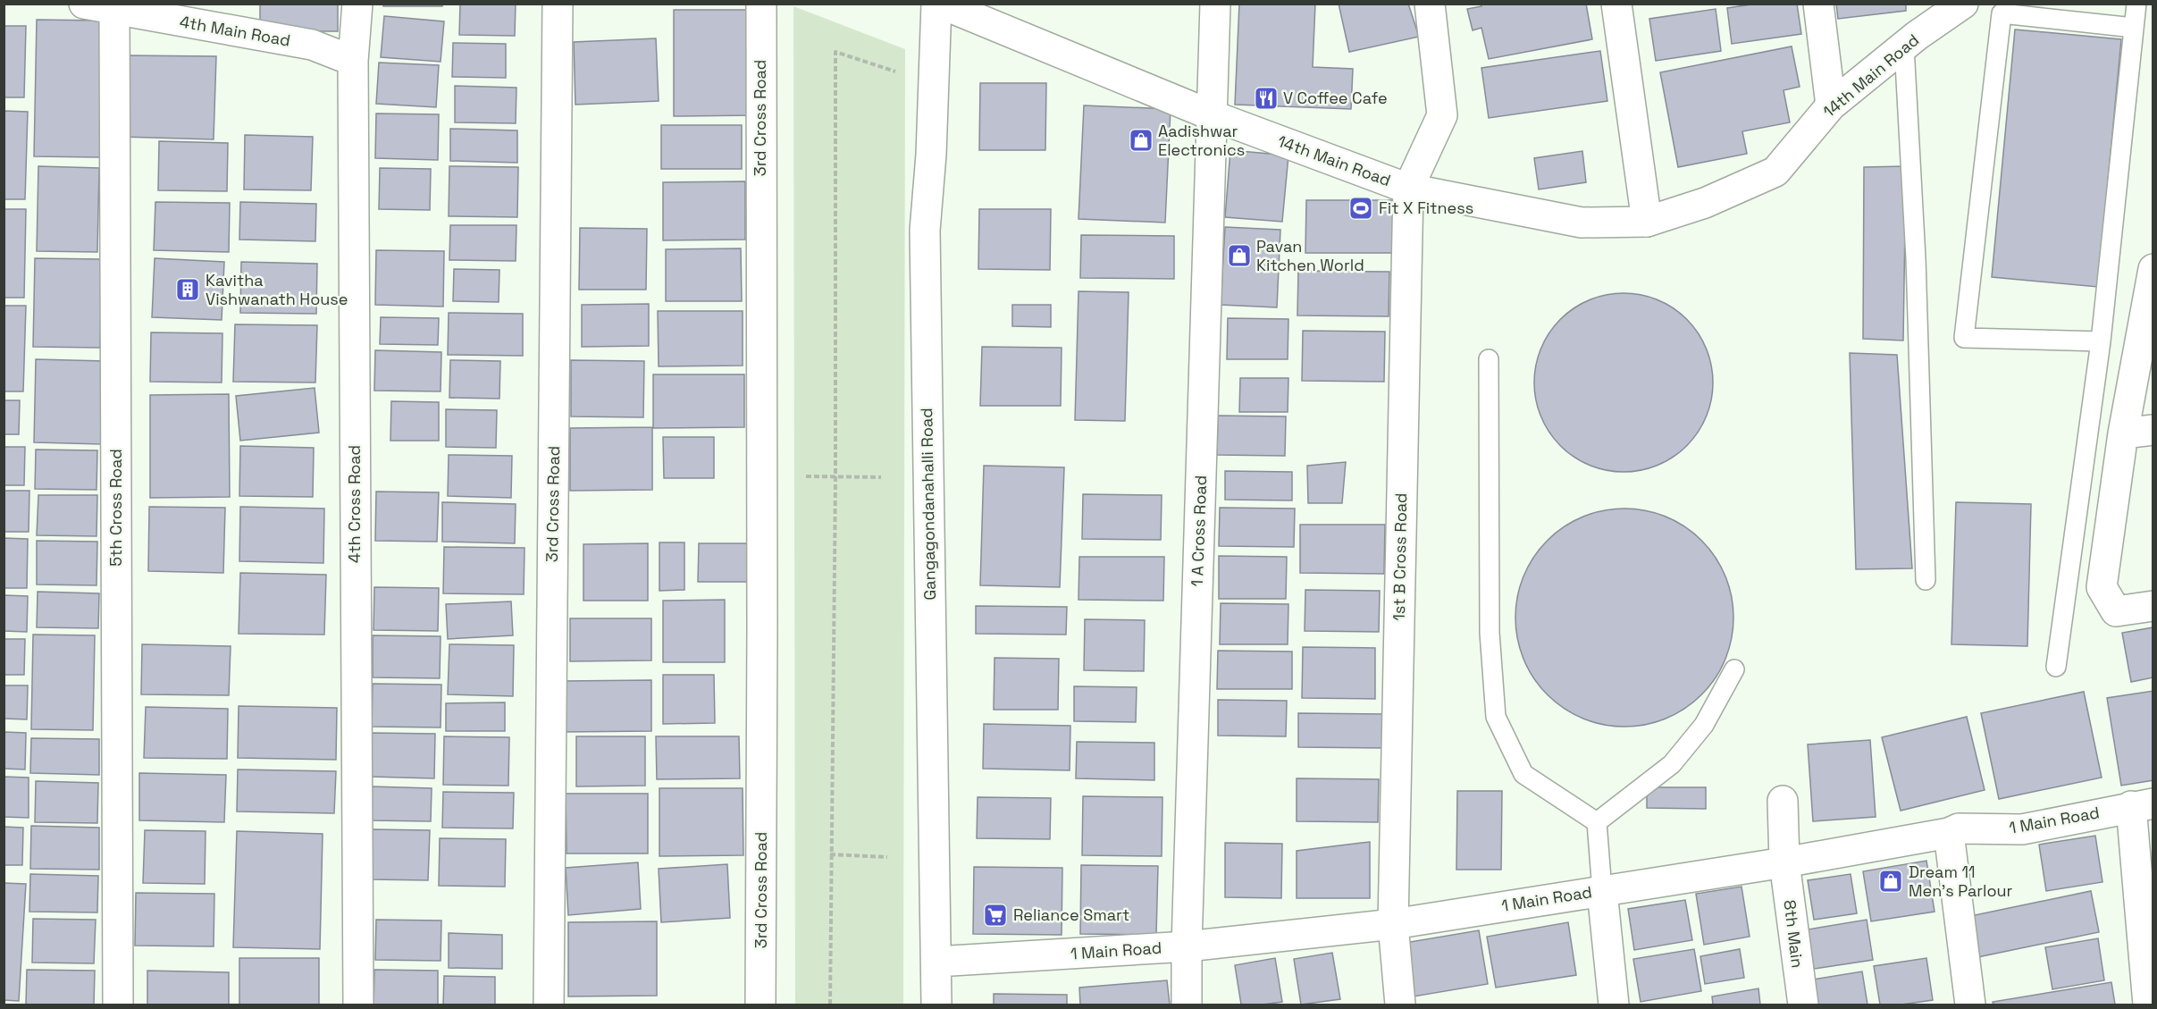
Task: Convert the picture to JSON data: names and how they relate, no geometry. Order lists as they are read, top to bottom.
{
  "streets": {
    "street": [
      "4th Main Road",
      "14th Main Road",
      "3rd Cross Road",
      "4th Cross Road",
      "Gangagondanahalli Road",
      "5th Cross Road",
      "1 A Cross Road",
      "1st B Cross Road",
      "1 Main Road",
      "8th Main"
    ]
  },
  "crossings": [
    ["4th Main Road", "4th Cross Road"],
    ["4th Main Road", "5th Cross Road"],
    ["14th Main Road", "1 A Cross Road"],
    ["14th Main Road", "1st B Cross Road"],
    ["Gangagondanahalli Road", "1 Main Road"],
    ["1 A Cross Road", "1 Main Road"],
    ["1st B Cross Road", "1 Main Road"],
    ["1 Main Road", "8th Main"]
  ],
  "places": {
    "restaurant": ["V Coffee Cafe"],
    "shop": ["Aadishwar Electronics", "Pavan Kitchen World", "Dream 11 Men's Parlour"],
    "sports": ["Fit X Fitness"],
    "building": ["Kavitha Vishwanath House"],
    "supermarket": ["Reliance Smart"]
  }
}
